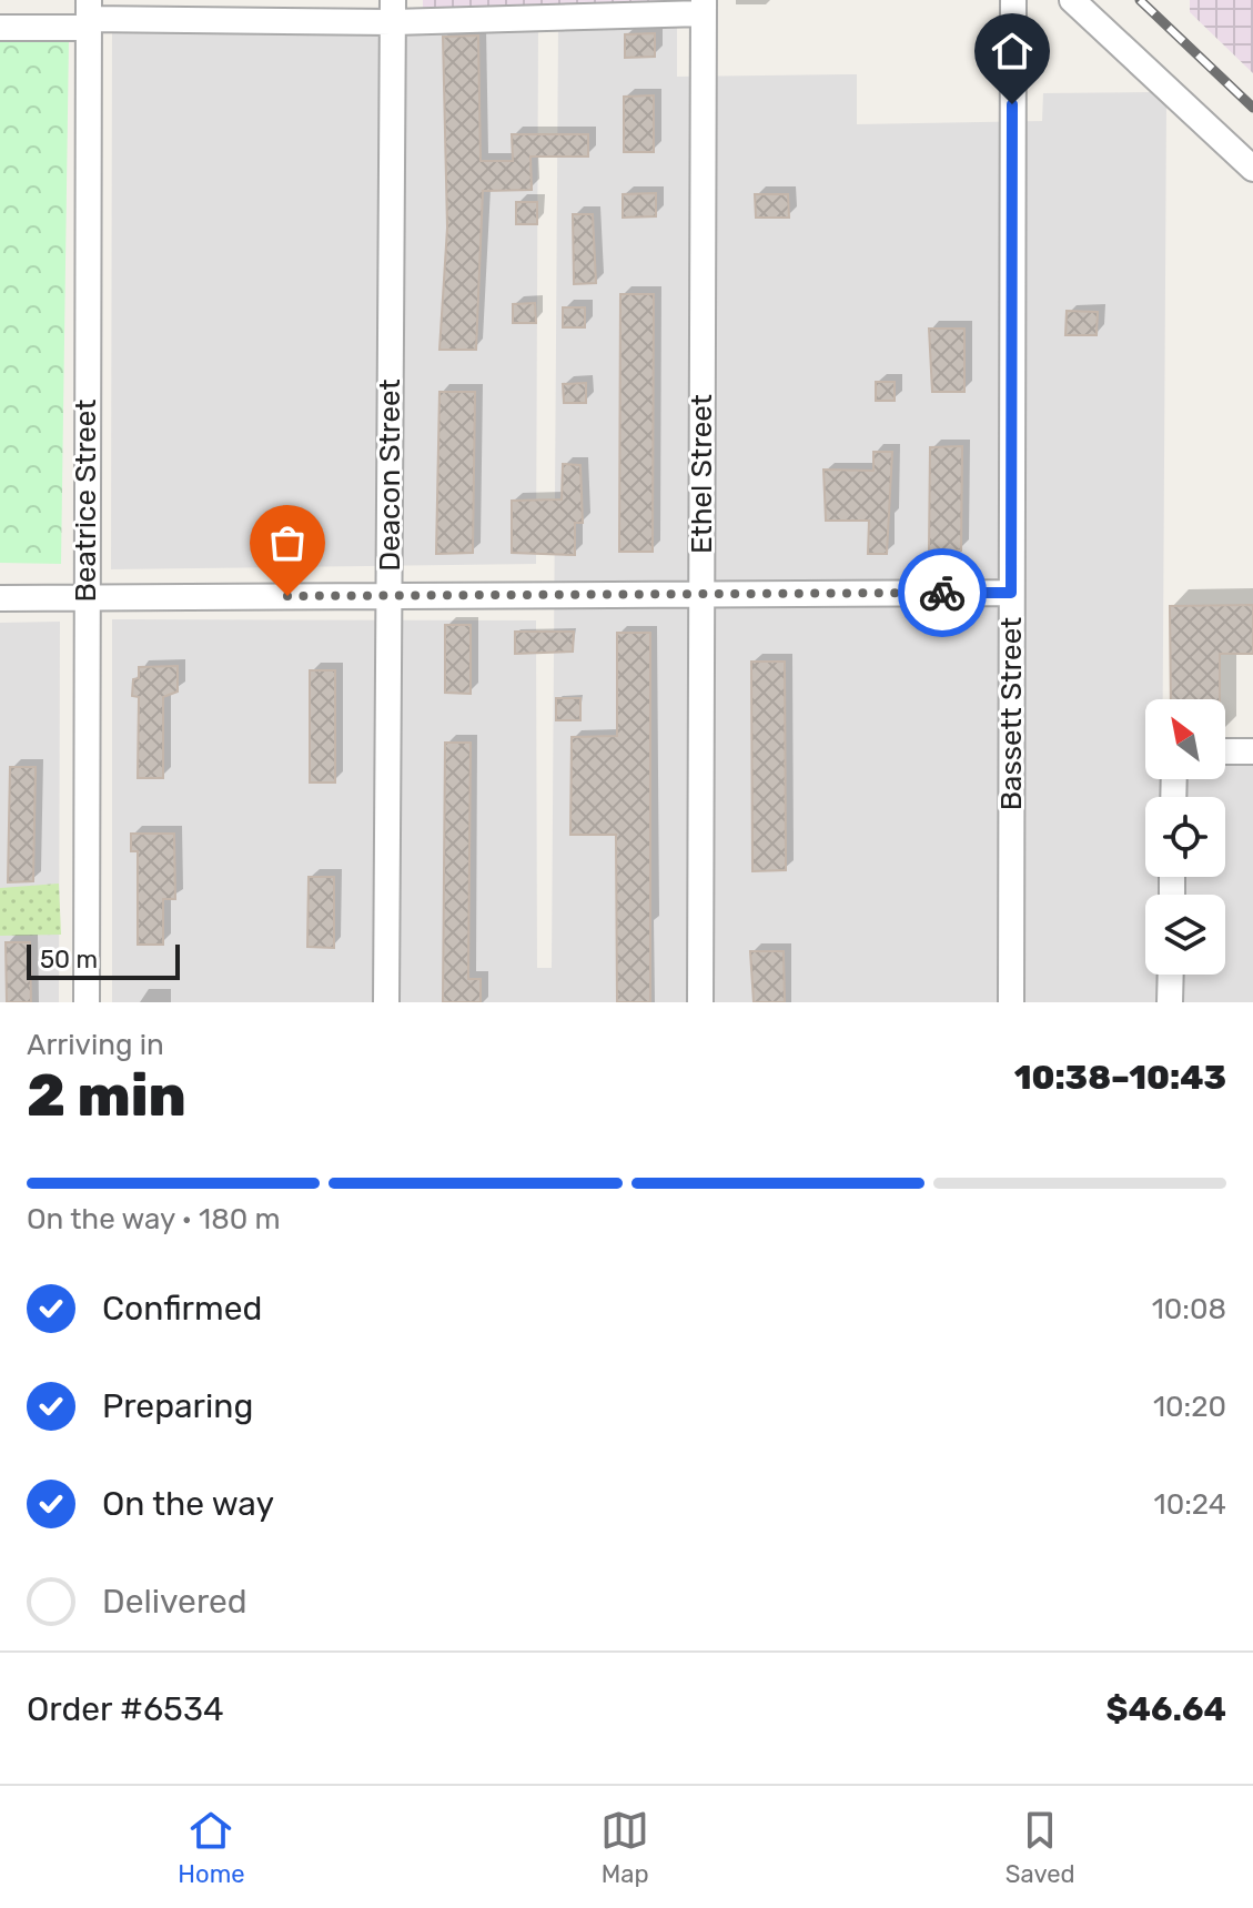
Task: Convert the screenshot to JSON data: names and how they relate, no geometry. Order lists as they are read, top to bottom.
{
  "streets": {
    "street": [
      "Ethel Street",
      "Deacon Street",
      "Beatrice Street",
      "Bassett Street"
    ]
  },
  "scale_bar": "50 m",
  "north": "top left",
  "page": {
    "scale": "50 m",
    "heading": ["2 min", "Arriving in", "10:38–10:43"],
    "panel": ["Order #6534", "$46.64"],
    "bar": "On the way · 180 m",
    "list": [
      ["Confirmed", "10:08"],
      ["Preparing", "10:20"],
      ["On the way", "10:24"],
      "Delivered"
    ],
    "tabs": ["Home", "Map", "Saved"]
  }
}
